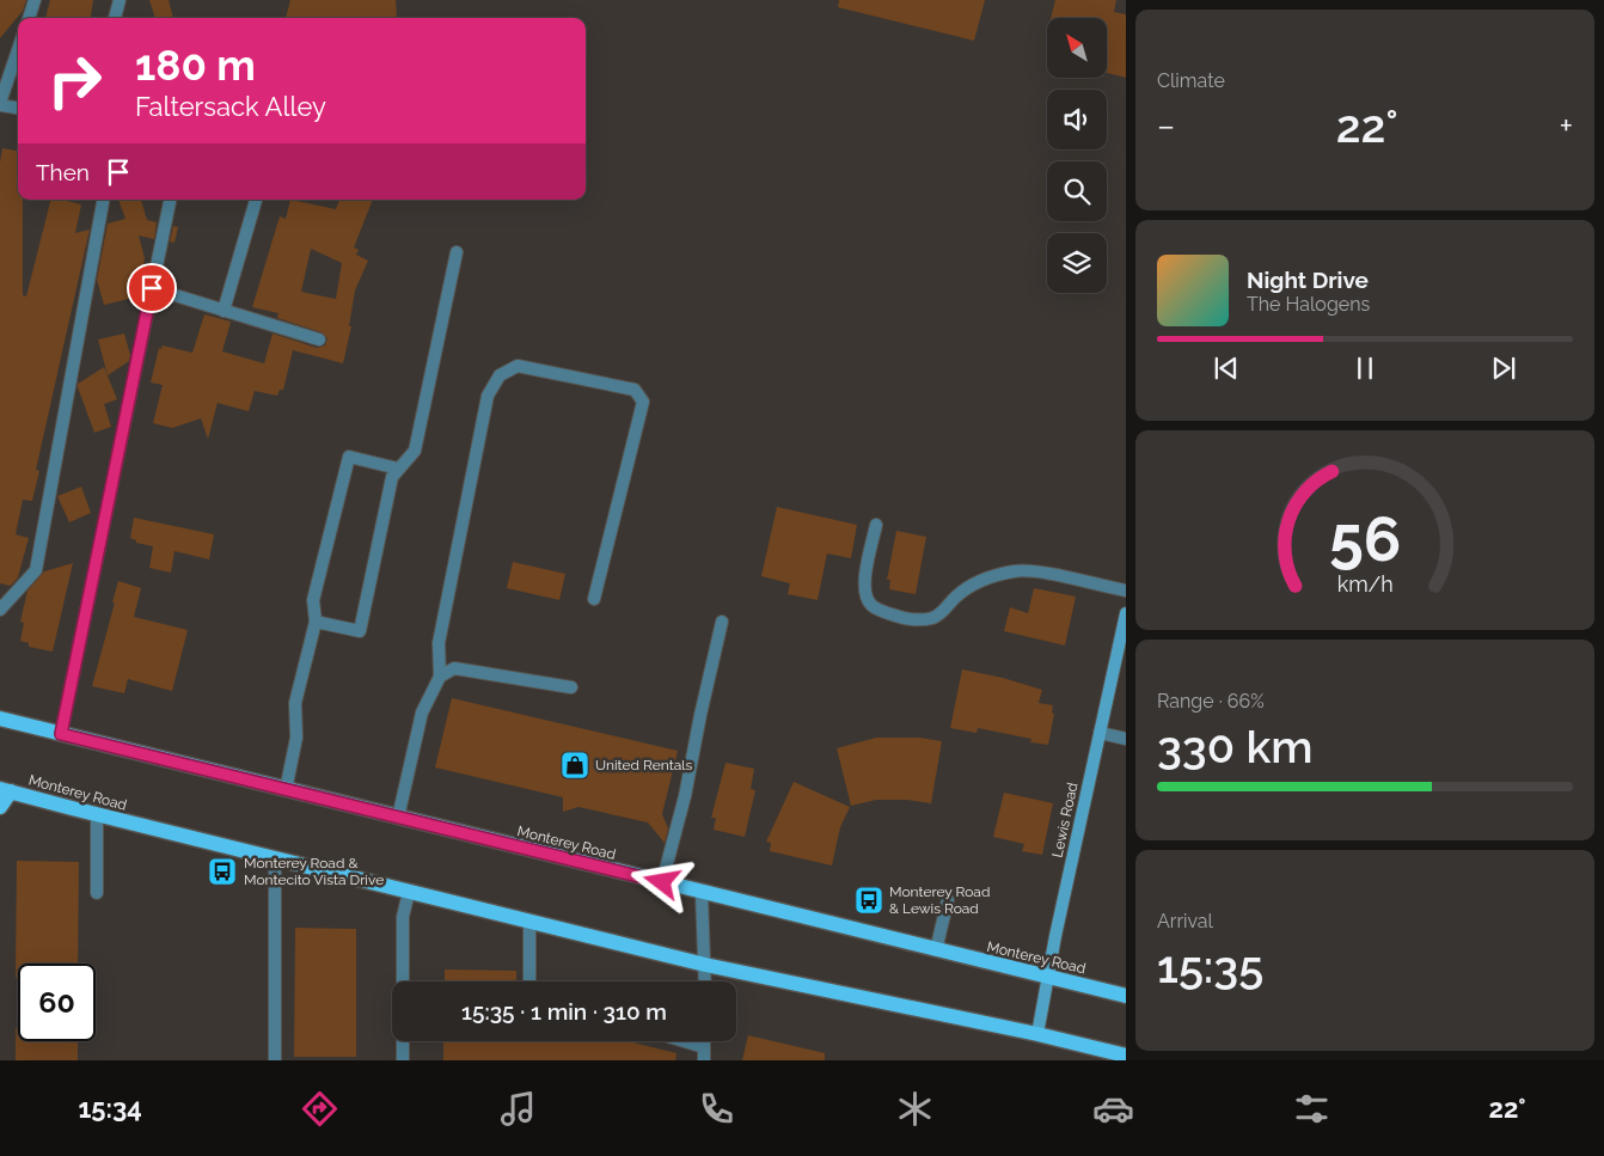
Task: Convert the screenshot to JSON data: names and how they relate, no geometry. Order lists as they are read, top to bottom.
{
  "streets": {
    "main road": ["Monterey Road"],
    "street": ["Lewis Road"]
  },
  "crossings": [
    ["Monterey Road", "Lewis Road"]
  ],
  "places": {
    "shop": ["United Rentals"],
    "bus stop": ["Monterey Road & Montecito Vista Drive", "Monterey Road & Lewis Road"]
  },
  "north": "top left",
  "page": {
    "tile": [
      "Climate",
      ["Range · 66%", "330 km"],
      ["Arrival", "15:35"]
    ],
    "turn": ["180 m", "Faltersack Alley"],
    "heat": ["−", "22°", "+"],
    "then": "Then",
    "song": ["Night Drive", "The Halogens"],
    "limit": "60",
    "trip": "15:35 · 1 min · 310 m",
    "tabs": ["15:34", "22°"],
    "gauge": ["56", "km/h"]
  }
}
